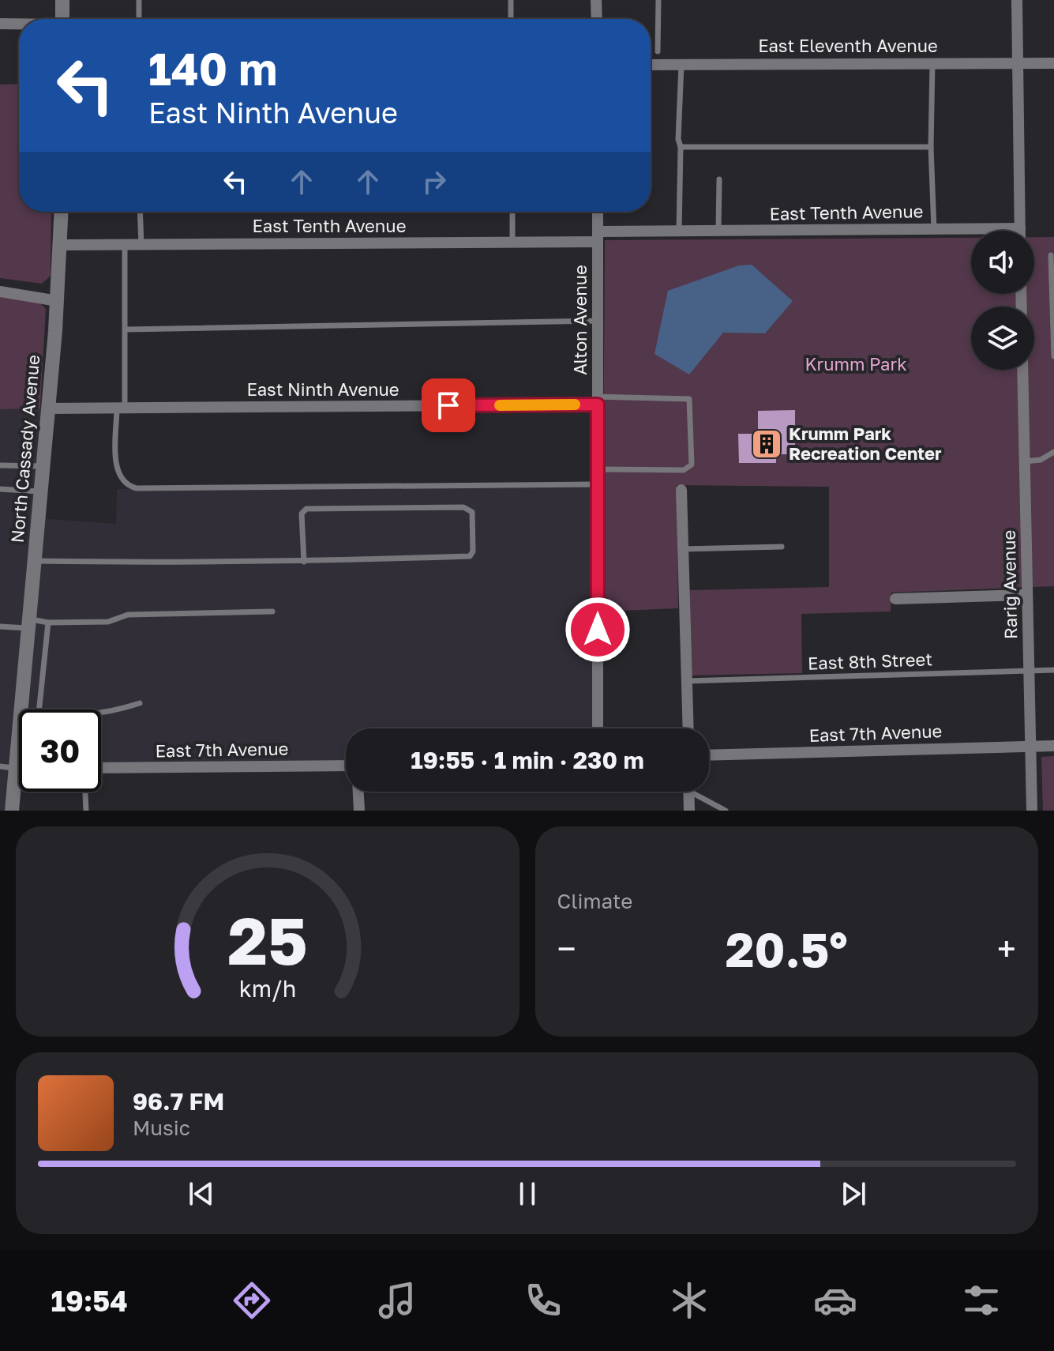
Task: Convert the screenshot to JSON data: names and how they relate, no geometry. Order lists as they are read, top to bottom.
{
  "streets": {
    "main road": ["North Cassady Avenue"],
    "street": [
      "East Eleventh Avenue",
      "East Tenth Avenue",
      "Alton Avenue",
      "East Ninth Avenue",
      "Rarig Avenue",
      "East 7th Avenue"
    ],
    "lane": ["East 8th Street"]
  },
  "crossings": [
    ["East Tenth Avenue", "Alton Avenue"],
    ["East Tenth Avenue", "North Cassady Avenue"],
    ["Alton Avenue", "East Ninth Avenue"],
    ["East Ninth Avenue", "North Cassady Avenue"],
    ["Rarig Avenue", "East 8th Street"],
    ["Rarig Avenue", "East 7th Avenue"]
  ],
  "parks": ["Krumm Park"],
  "places": {
    "building": ["Krumm Park Recreation Center"]
  },
  "page": {
    "turn": ["140 m", "East Ninth Avenue"],
    "limit": "30",
    "trip": "19:55 · 1 min · 230 m",
    "tile": "Climate",
    "heat": ["−", "20.5°", "+"],
    "song": ["96.7 FM", "Music"],
    "tabs": "19:54",
    "gauge": ["25", "km/h"]
  }
}
